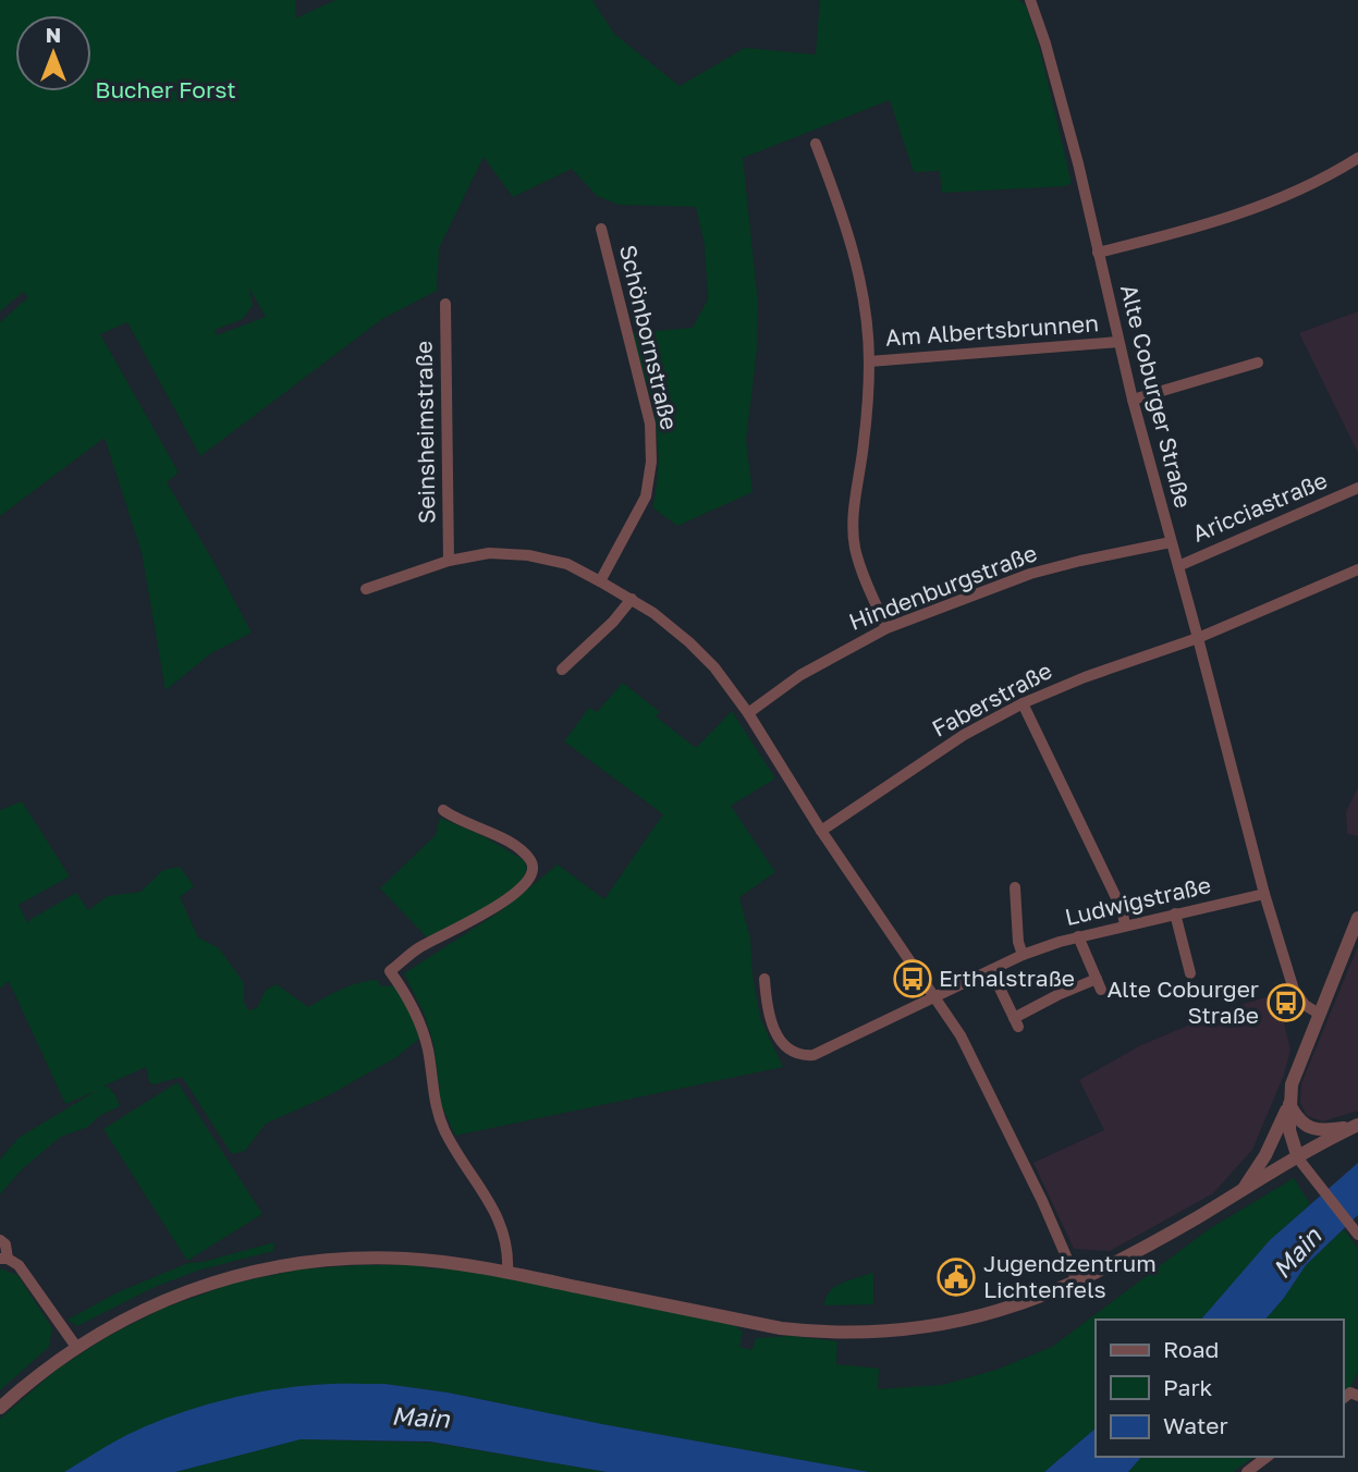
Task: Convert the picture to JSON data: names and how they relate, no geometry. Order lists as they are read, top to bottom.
{
  "streets": {
    "street": [
      "Am Albertsbrunnen",
      "Schönbornstraße",
      "Alte Coburger Straße",
      "Seinsheimstraße",
      "Aricciastraße",
      "Hindenburgstraße",
      "Faberstraße",
      "Ludwigstraße"
    ]
  },
  "crossings": [
    ["Am Albertsbrunnen", "Alte Coburger Straße"],
    ["Alte Coburger Straße", "Aricciastraße"],
    ["Alte Coburger Straße", "Hindenburgstraße"],
    ["Alte Coburger Straße", "Faberstraße"],
    ["Alte Coburger Straße", "Ludwigstraße"]
  ],
  "water": ["Main"],
  "parks": ["Bucher Forst"],
  "places": {
    "bus stop": ["Erthalstraße", "Alte Coburger Straße"],
    "public building": ["Jugendzentrum Lichtenfels"]
  },
  "legend": ["Road", "Park", "Water"],
  "north": "top"
}
